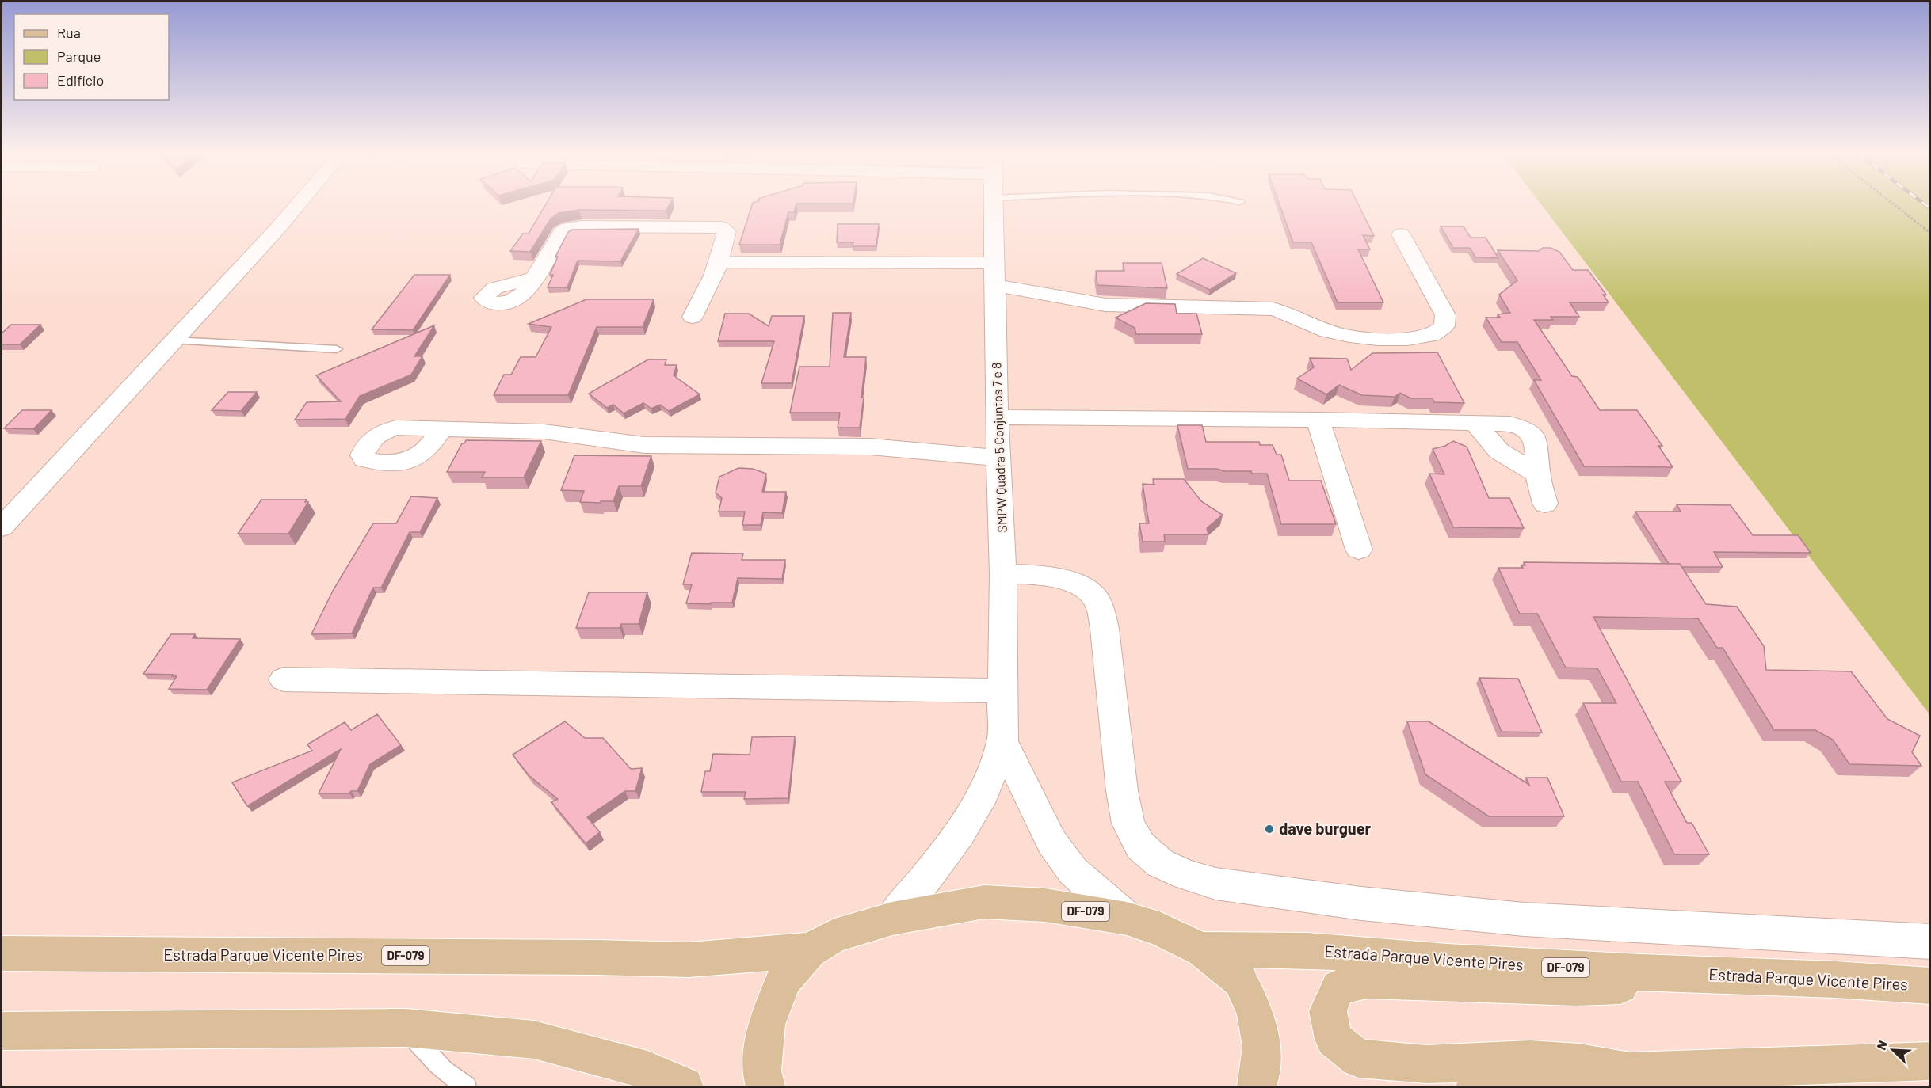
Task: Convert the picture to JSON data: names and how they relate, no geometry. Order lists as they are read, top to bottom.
{
  "streets": {
    "main road": ["DF-079", "Estrada Parque Vicente Pires"],
    "street": ["SMPW Quadra 5 Conjuntos 7 e 8"]
  },
  "crossings": [
    ["SMPW Quadra 5 Conjuntos 7 e 8", "DF-079"],
    ["DF-079", "Estrada Parque Vicente Pires"]
  ],
  "places": ["dave burguer"],
  "legend": ["Rua", "Parque", "Edifício"],
  "north": "top left"
}
